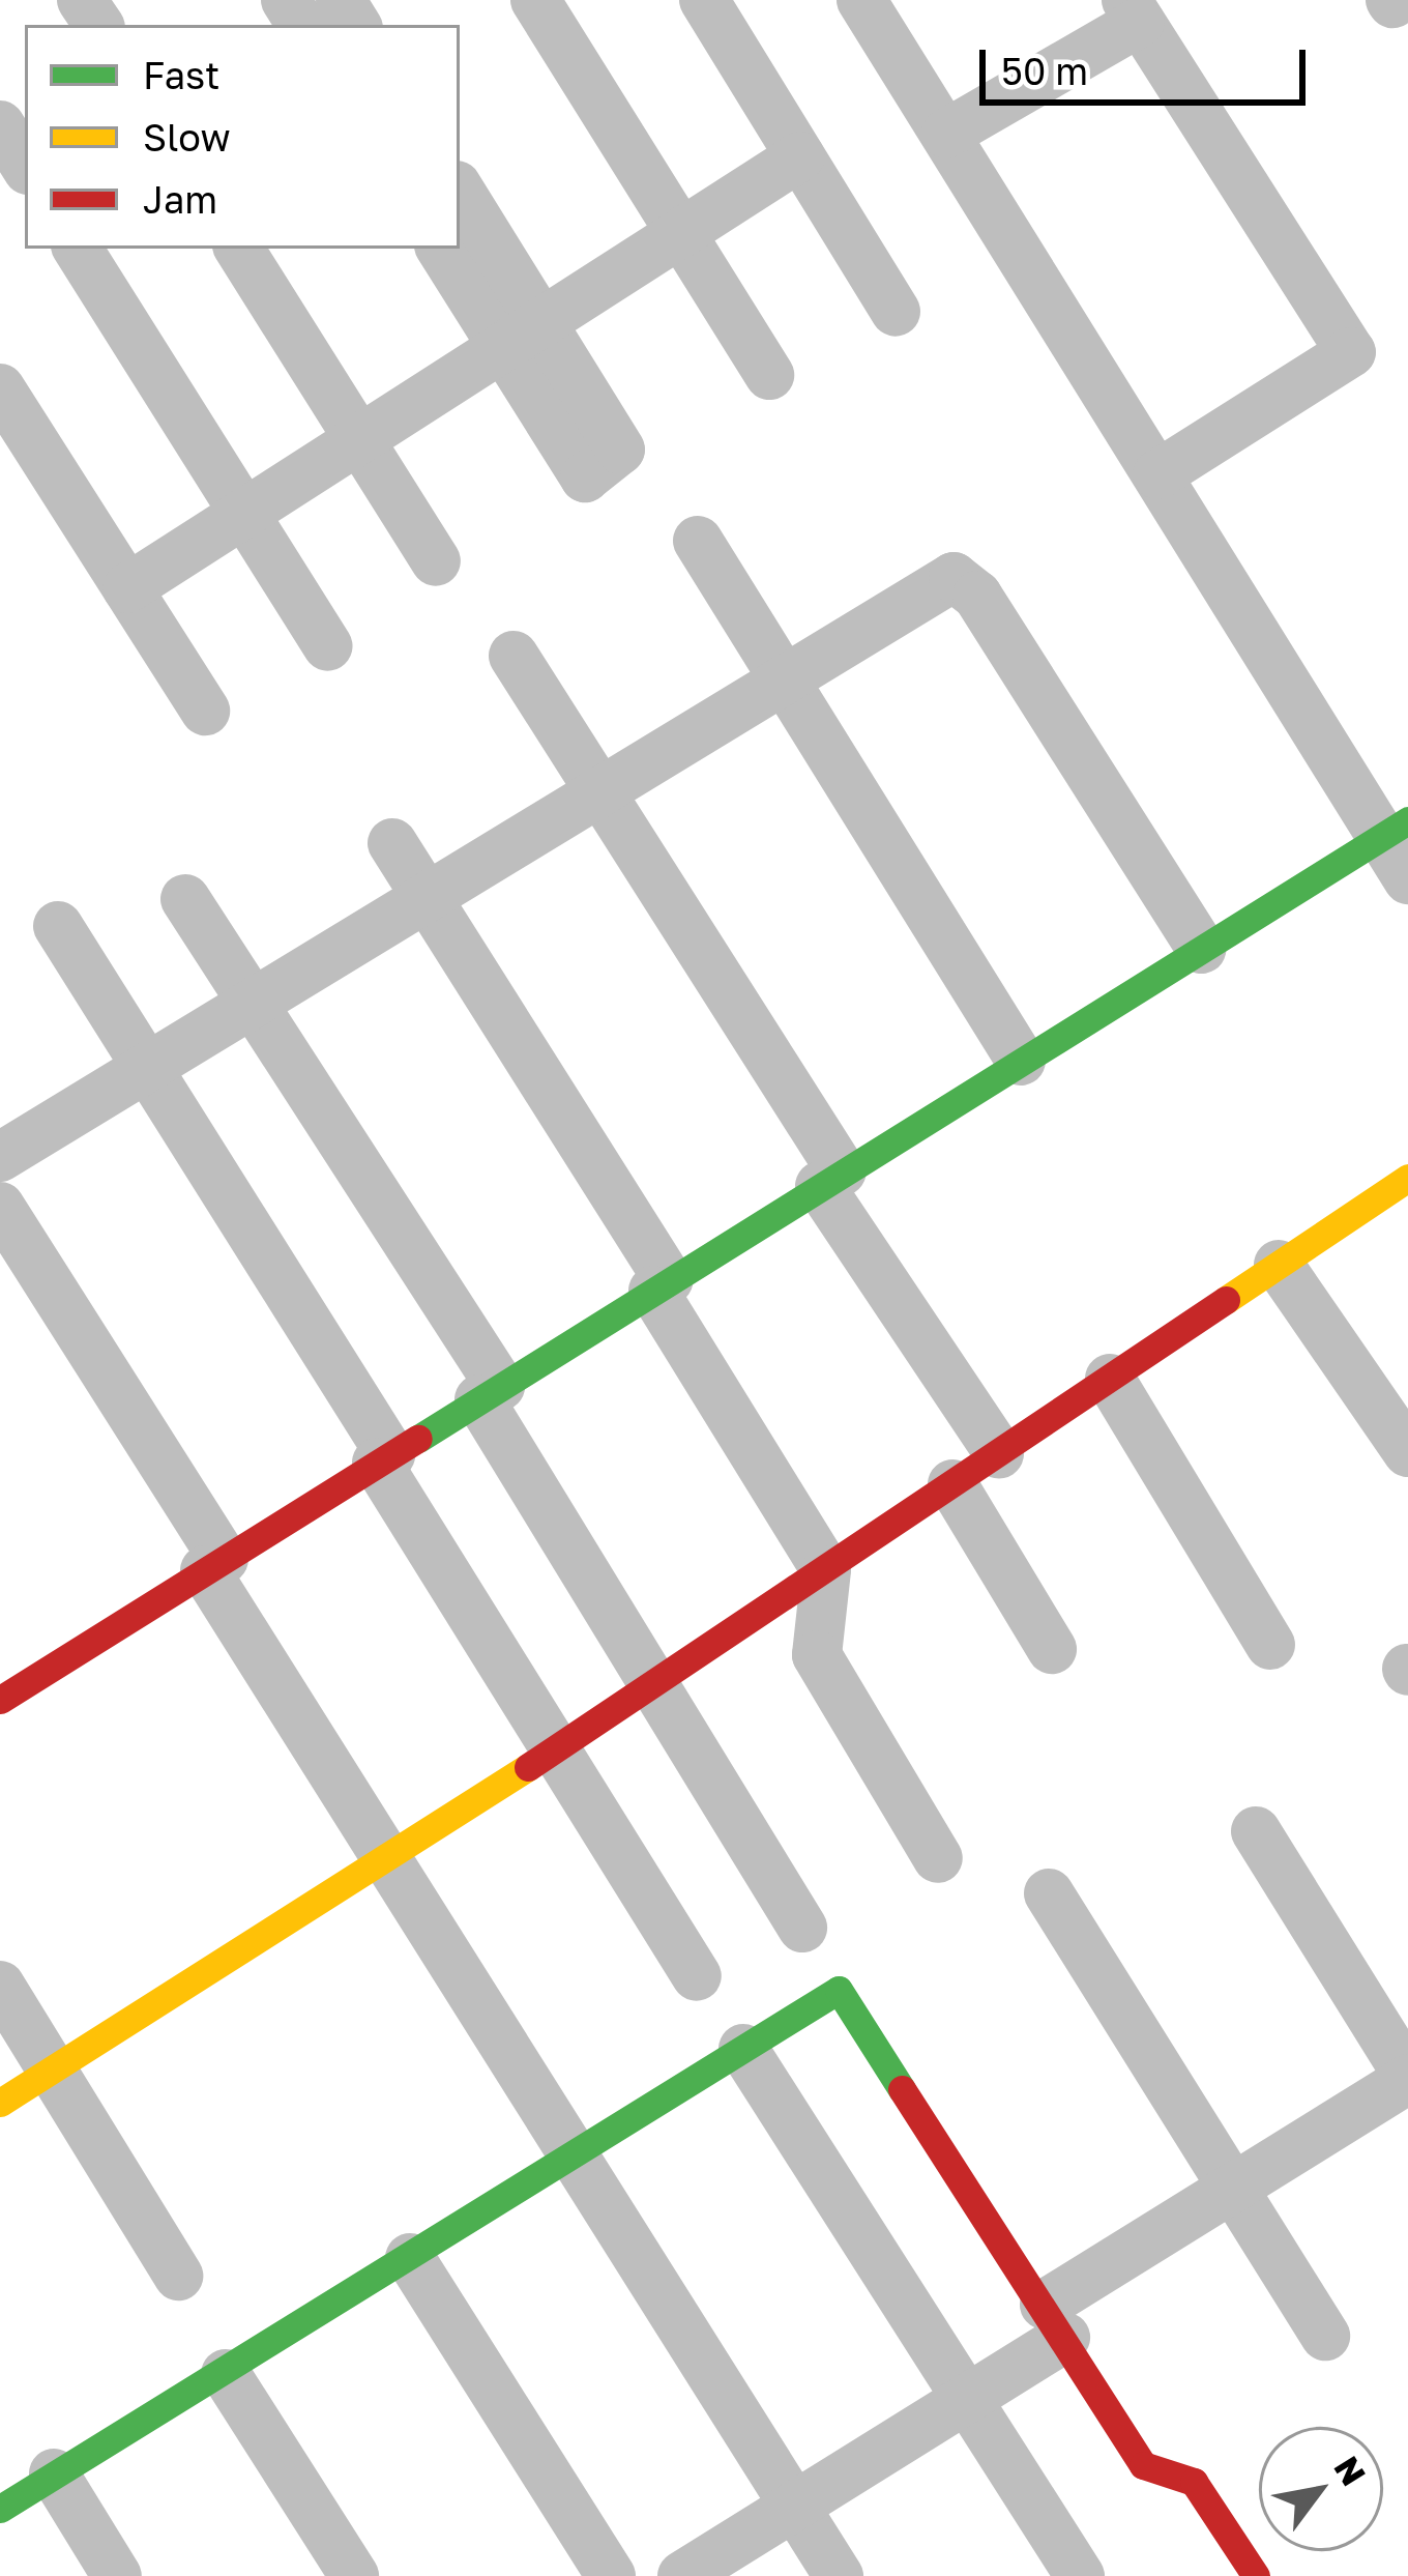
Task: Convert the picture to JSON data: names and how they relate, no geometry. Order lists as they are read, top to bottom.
{
  "legend": ["Fast", "Slow", "Jam"],
  "scale_bar": "50 m",
  "north": "top right"
}
